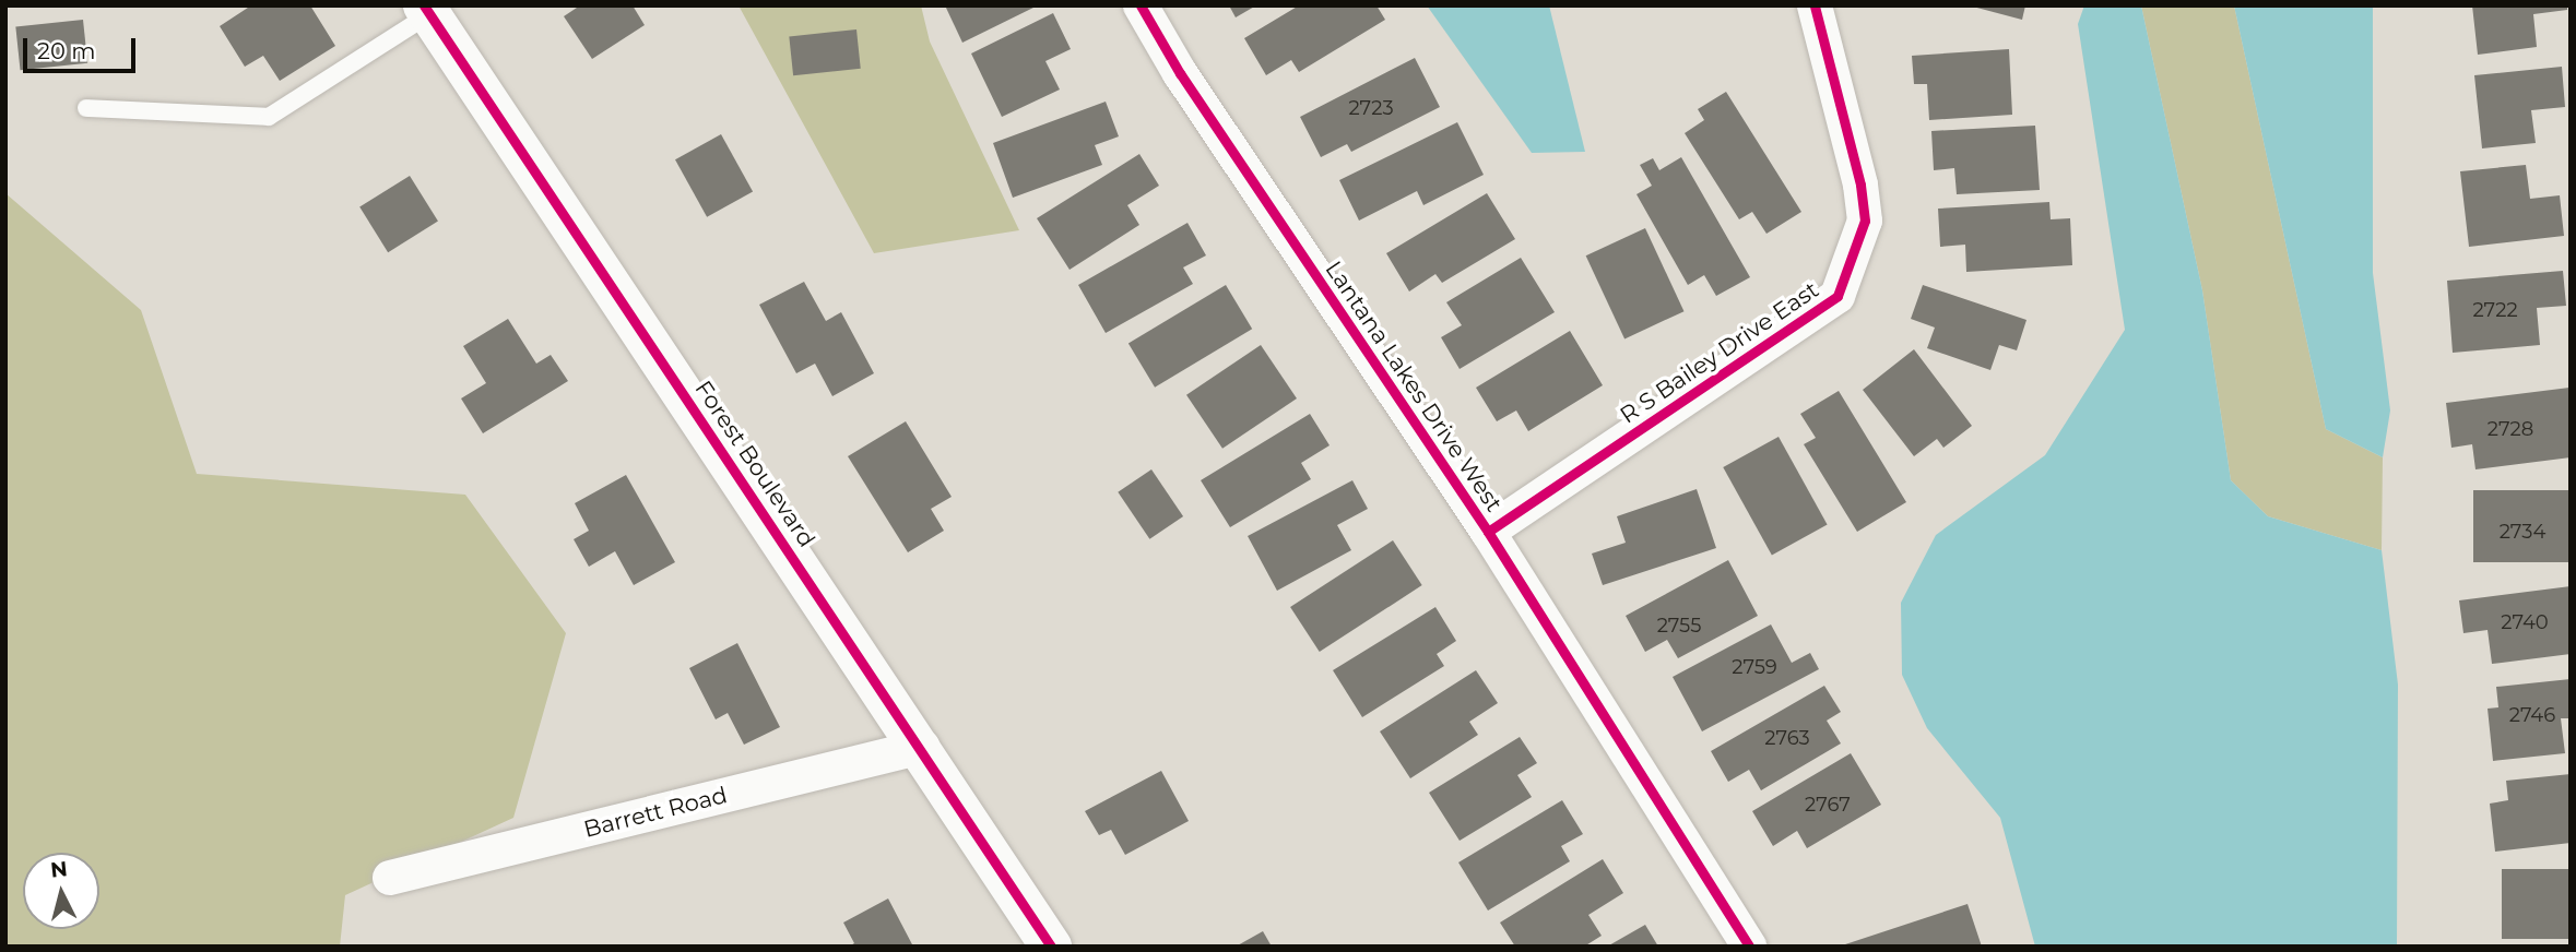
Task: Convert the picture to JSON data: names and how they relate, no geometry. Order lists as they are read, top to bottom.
{
  "streets": {
    "street": [
      "R S Bailey Drive East",
      "Lantana Lakes Drive West",
      "Forest Boulevard",
      "Barrett Road"
    ]
  },
  "crossings": [
    ["R S Bailey Drive East", "Lantana Lakes Drive West"],
    ["Forest Boulevard", "Barrett Road"]
  ],
  "house_numbers": [
    "2723",
    "2722",
    "2728",
    "2734",
    "2740",
    "2755",
    "2759",
    "2746",
    "2763",
    "2767"
  ],
  "scale_bar": "20 m",
  "north": "top"
}
